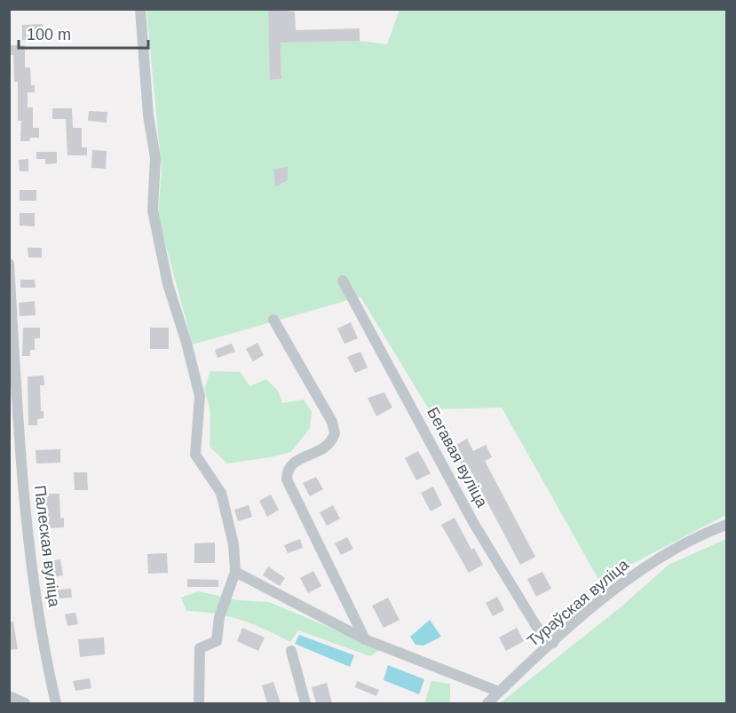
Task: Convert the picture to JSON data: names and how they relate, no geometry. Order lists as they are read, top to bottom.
{
  "streets": {
    "street": ["Бегавая вуліца", "Палеская вуліца", "Тураўская вуліца"]
  },
  "crossings": [
    ["Бегавая вуліца", "Тураўская вуліца"]
  ],
  "scale_bar": "100 m"
}
